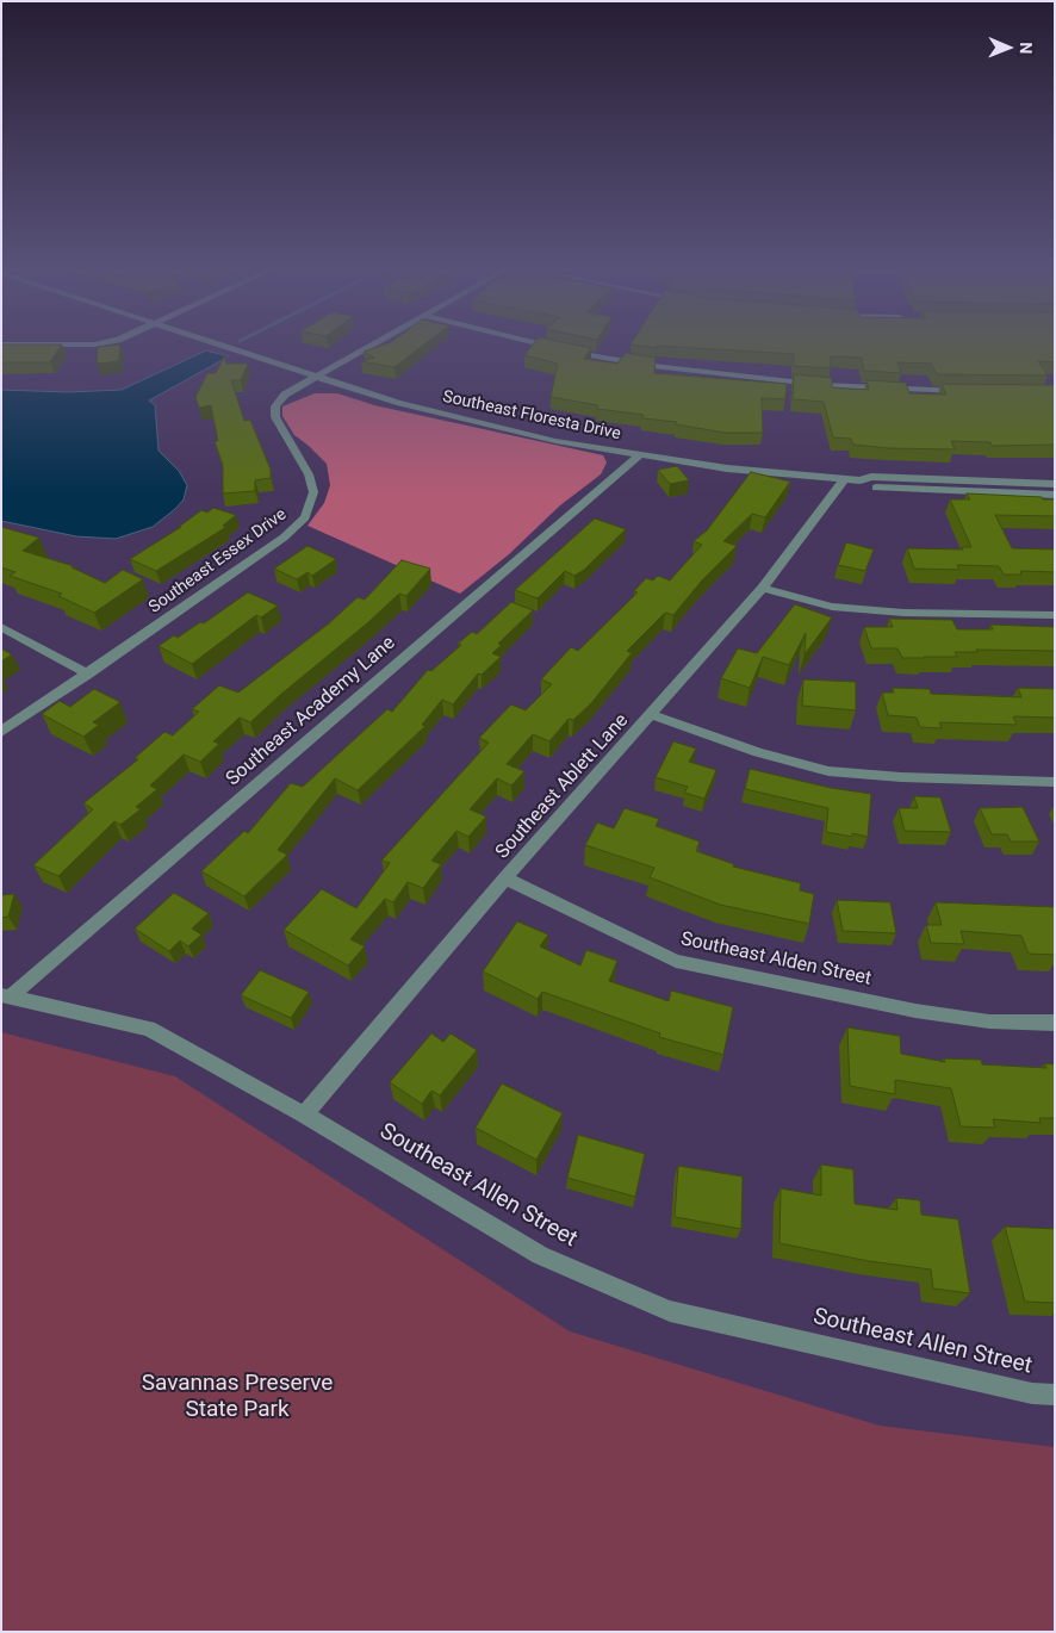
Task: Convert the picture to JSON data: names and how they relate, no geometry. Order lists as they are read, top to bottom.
{
  "streets": {
    "street": [
      "Southeast Floresta Drive",
      "Southeast Essex Drive",
      "Southeast Academy Lane",
      "Southeast Ablett Lane",
      "Southeast Alden Street",
      "Southeast Allen Street"
    ]
  },
  "crossings": [
    ["Southeast Floresta Drive", "Southeast Essex Drive"],
    ["Southeast Floresta Drive", "Southeast Academy Lane"],
    ["Southeast Floresta Drive", "Southeast Ablett Lane"],
    ["Southeast Academy Lane", "Southeast Allen Street"],
    ["Southeast Ablett Lane", "Southeast Alden Street"],
    ["Southeast Ablett Lane", "Southeast Allen Street"]
  ],
  "parks": ["Savannas Preserve State Park"],
  "north": "right"
}
